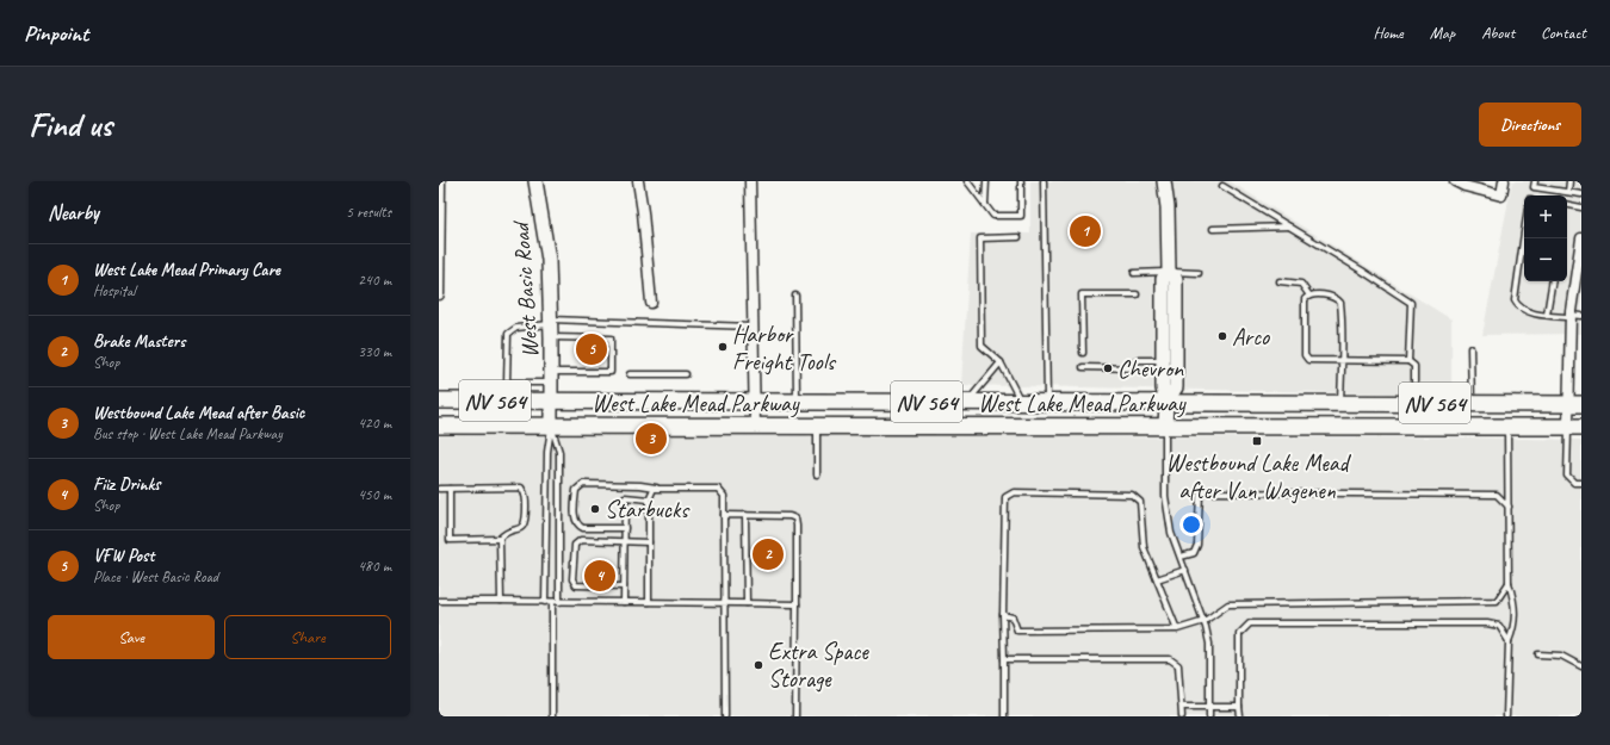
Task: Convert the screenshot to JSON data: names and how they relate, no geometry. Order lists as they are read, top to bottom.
{
  "streets": {
    "main road": ["West Basic Road", "NV 564", "West Lake Mead Parkway"]
  },
  "crossings": [
    ["West Basic Road", "West Lake Mead Parkway"]
  ],
  "places": {
    "other": [
      "Arco",
      "Harbor Freight Tools",
      "Chevron",
      "Starbucks",
      "Extra Space Storage"
    ],
    "transit": ["Westbound Lake Mead after Van Wagenen"]
  },
  "page": {
    "header": "Pinpoint",
    "nav": [
      "Home",
      "Map",
      "About",
      "Contact"
    ],
    "buttons": [
      "Directions",
      ["Save", "Share"]
    ],
    "title": "Find us",
    "heading": ["Nearby", "5 results"],
    "map_buttons": ["+", "−"],
    "pins": [
      "1",
      "5",
      "3",
      "2",
      "4"
    ],
    "list": [
      {
        "mark": "1",
        "name": "West Lake Mead Primary Care",
        "note": "Hospital",
        "value": "240 m"
      },
      {
        "mark": "2",
        "name": "Brake Masters",
        "note": "Shop",
        "value": "330 m"
      },
      {
        "mark": "3",
        "name": "Westbound Lake Mead after Basic",
        "note": "Bus stop · West Lake Mead Parkway",
        "value": "420 m"
      },
      {
        "mark": "4",
        "name": "Fiiz Drinks",
        "note": "Shop",
        "value": "450 m"
      },
      {
        "mark": "5",
        "name": "VFW Post",
        "note": "Place · West Basic Road",
        "value": "480 m"
      }
    ]
  }
}
